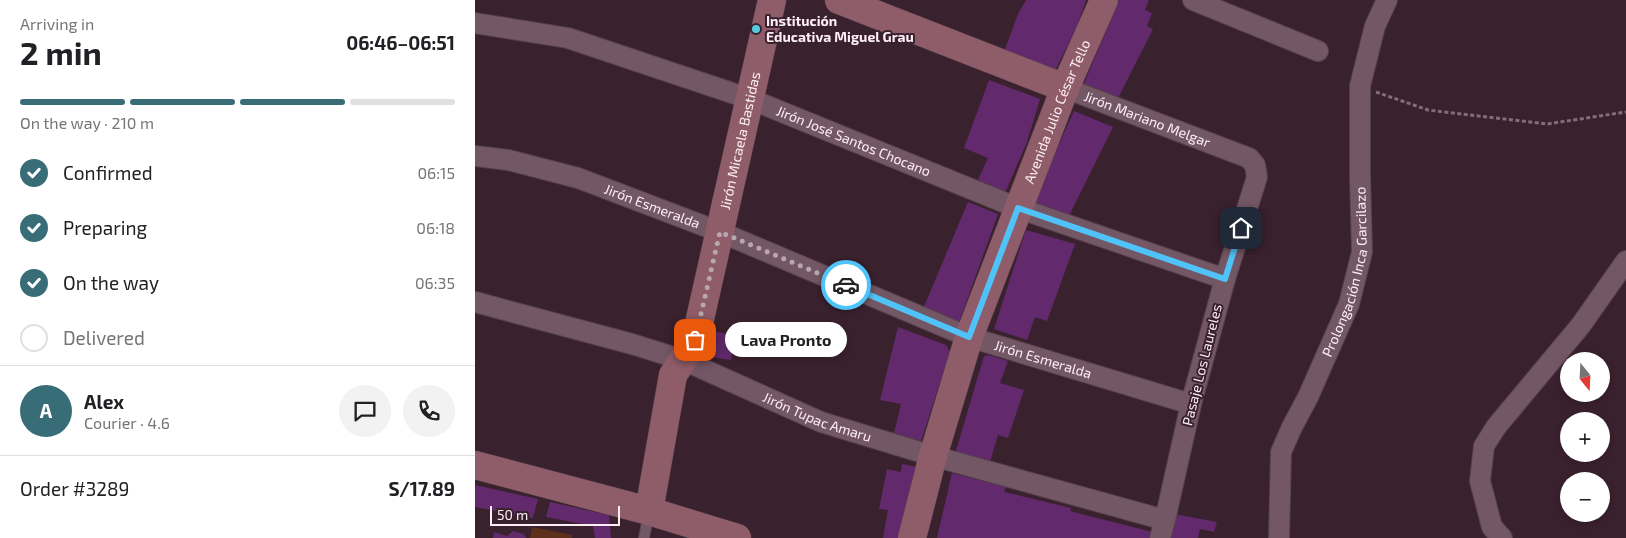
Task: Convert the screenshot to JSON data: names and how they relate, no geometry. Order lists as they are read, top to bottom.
{
  "streets": {
    "street": [
      "Avenida Julio César Tello",
      "Jirón Mariano Melgar",
      "Jirón Micaela Bastidas",
      "Jirón José Santos Chocano",
      "Jirón Esmeralda",
      "Prolongación Inca Garcilazo",
      "Pasaje Los Laureles",
      "Jirón Tupac Amaru"
    ]
  },
  "crossings": [
    ["Avenida Julio César Tello", "Jirón Mariano Melgar"],
    ["Avenida Julio César Tello", "Jirón José Santos Chocano"],
    ["Avenida Julio César Tello", "Jirón Esmeralda"],
    ["Avenida Julio César Tello", "Jirón Tupac Amaru"],
    ["Jirón Mariano Melgar", "Pasaje Los Laureles"],
    ["Jirón Micaela Bastidas", "Jirón José Santos Chocano"],
    ["Jirón Micaela Bastidas", "Jirón Esmeralda"],
    ["Jirón Micaela Bastidas", "Jirón Tupac Amaru"],
    ["Jirón José Santos Chocano", "Pasaje Los Laureles"],
    ["Jirón Esmeralda", "Pasaje Los Laureles"],
    ["Pasaje Los Laureles", "Jirón Tupac Amaru"]
  ],
  "places": ["Institución Educativa Miguel Grau", "Lava Pronto"],
  "scale_bar": "50 m",
  "north": "bottom",
  "page": {
    "heading": ["2 min", "Arriving in", "06:46–06:51"],
    "panel": [
      "Alex",
      "Courier · 4.6",
      "Order #3289",
      "S/17.89"
    ],
    "bar": "On the way · 210 m",
    "list": [
      ["Confirmed", "06:15"],
      ["Preparing", "06:18"],
      ["On the way", "06:35"],
      "Delivered"
    ],
    "bubble": "Lava Pronto",
    "map_buttons": ["+", "−"],
    "round": "A",
    "scale": "50 m"
  }
}
